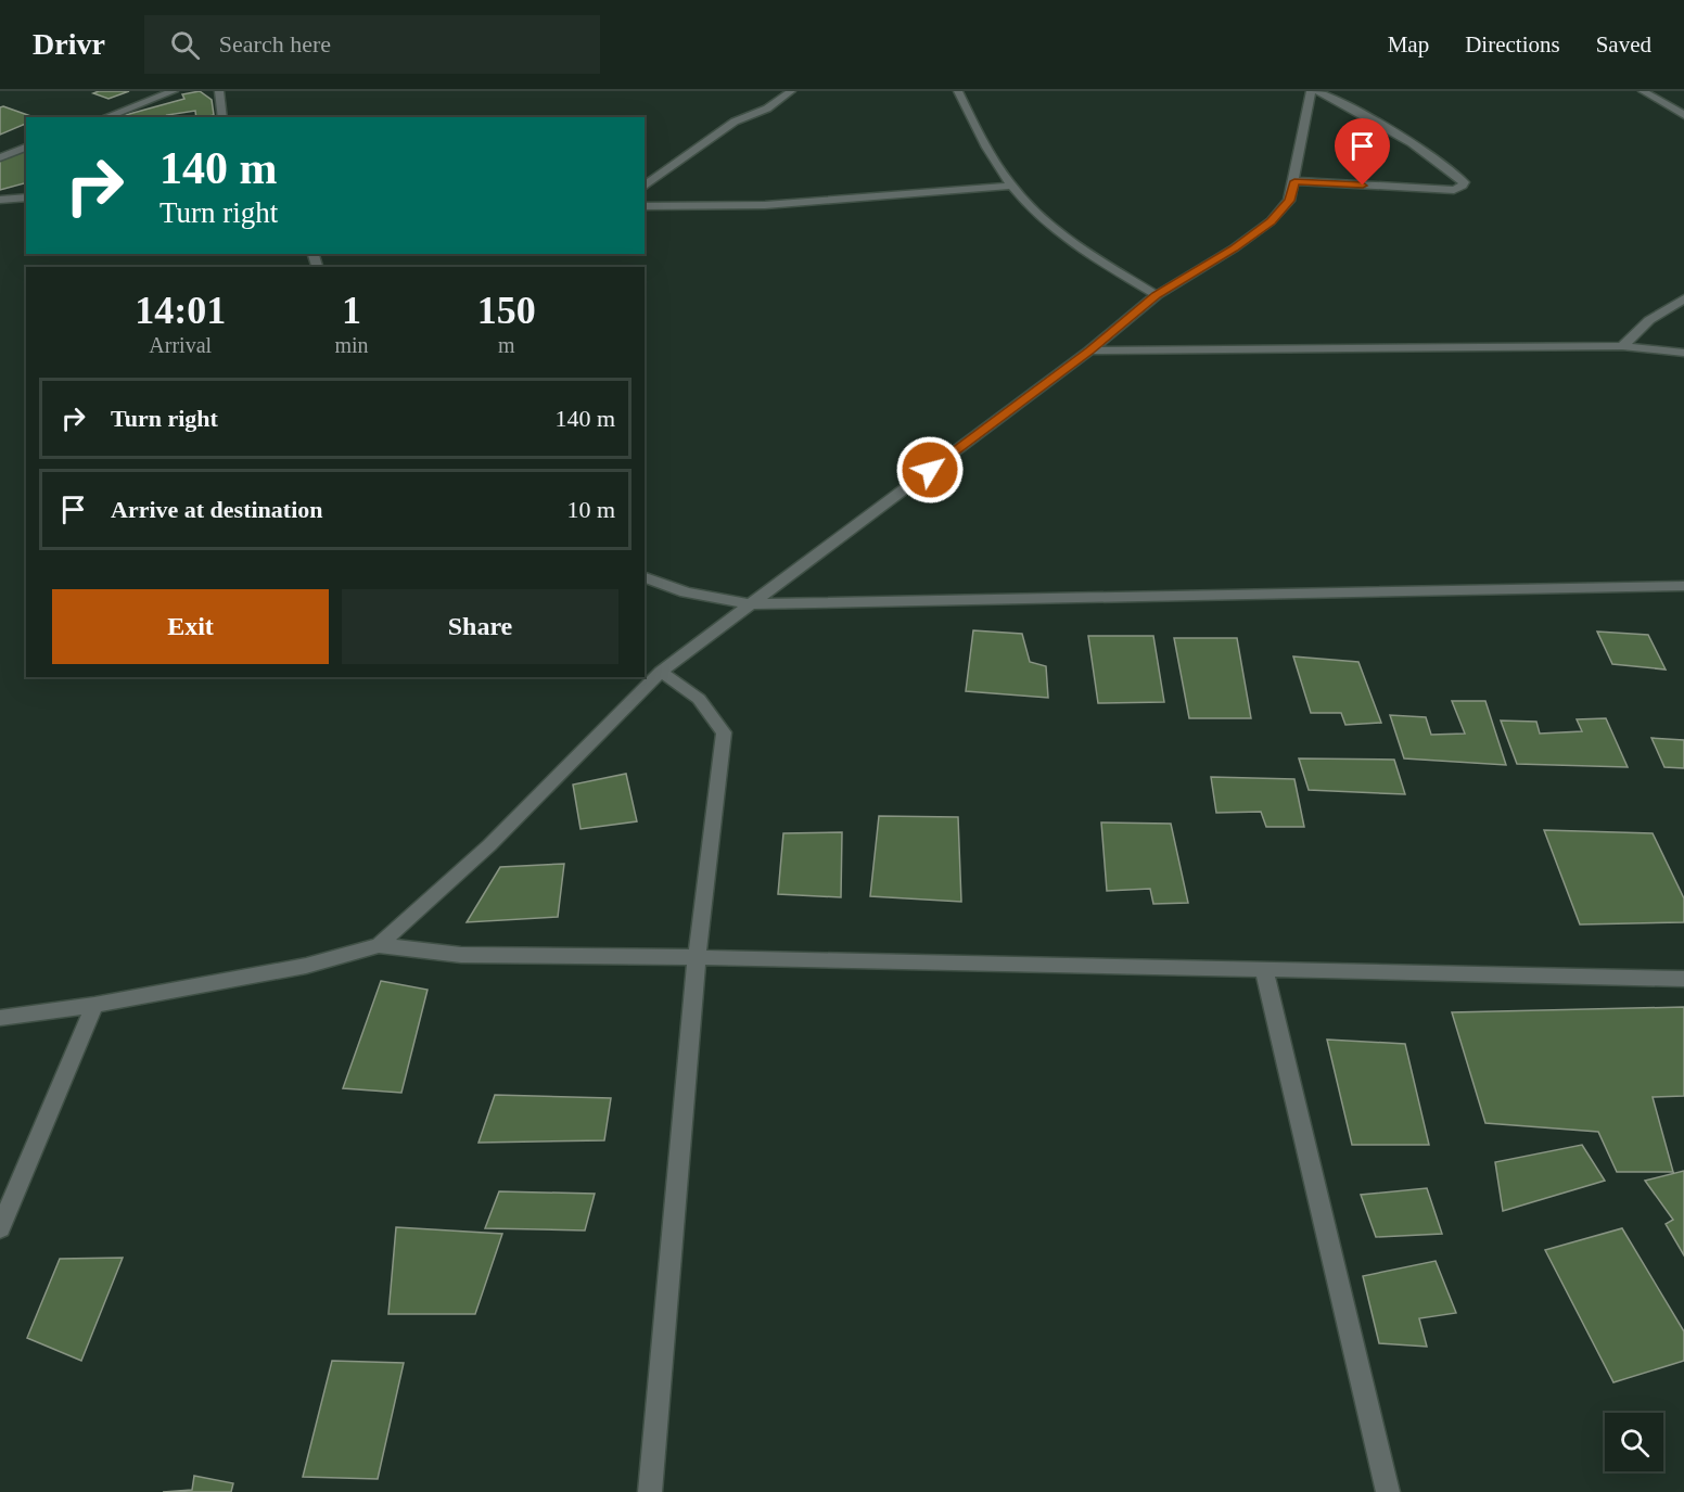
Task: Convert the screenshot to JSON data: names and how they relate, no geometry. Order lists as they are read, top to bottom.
{
  "page": {
    "header": "Drivr",
    "search": "Search here",
    "nav": ["Map", "Directions", "Saved"],
    "turn": ["140 m", "Turn right"],
    "eta": [
      "14:01",
      "Arrival",
      "1",
      "min",
      "150",
      "m"
    ],
    "list": [
      {
        "name": "Turn right",
        "value": "140 m"
      },
      {
        "name": "Arrive at destination",
        "value": "10 m"
      }
    ],
    "buttons": ["Exit", "Share"]
  }
}
